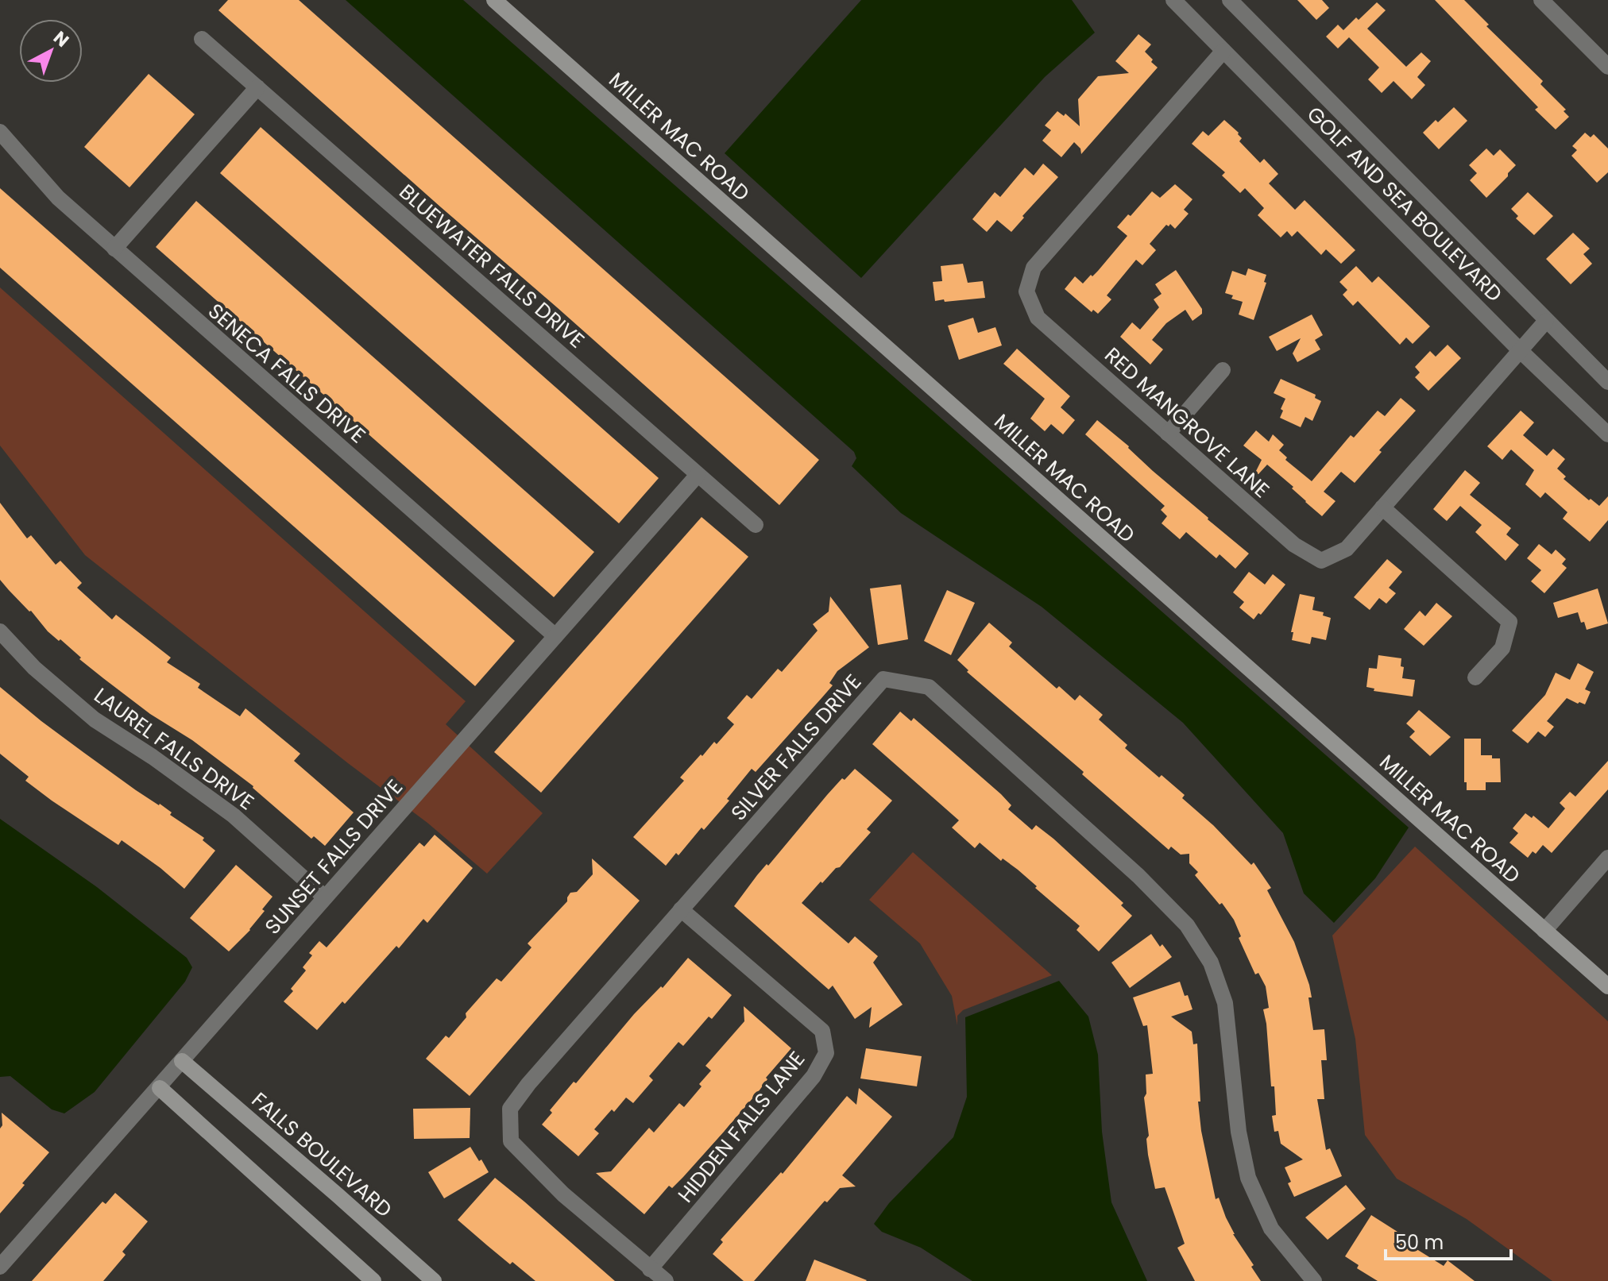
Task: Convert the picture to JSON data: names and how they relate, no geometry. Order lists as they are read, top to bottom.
{
  "streets": {
    "street": [
      "MILLER MAC ROAD",
      "GOLF AND SEA BOULEVARD",
      "BLUEWATER FALLS DRIVE",
      "SENECA FALLS DRIVE",
      "RED MANGROVE LANE",
      "SILVER FALLS DRIVE",
      "LAUREL FALLS DRIVE",
      "SUNSET FALLS DRIVE",
      "HIDDEN FALLS LANE",
      "FALLS BOULEVARD"
    ]
  },
  "crossings": [
    ["GOLF AND SEA BOULEVARD", "RED MANGROVE LANE"],
    ["BLUEWATER FALLS DRIVE", "SUNSET FALLS DRIVE"],
    ["SENECA FALLS DRIVE", "SUNSET FALLS DRIVE"],
    ["SILVER FALLS DRIVE", "HIDDEN FALLS LANE"],
    ["LAUREL FALLS DRIVE", "SUNSET FALLS DRIVE"],
    ["SUNSET FALLS DRIVE", "FALLS BOULEVARD"]
  ],
  "scale_bar": "50 m",
  "north": "top right"
}
